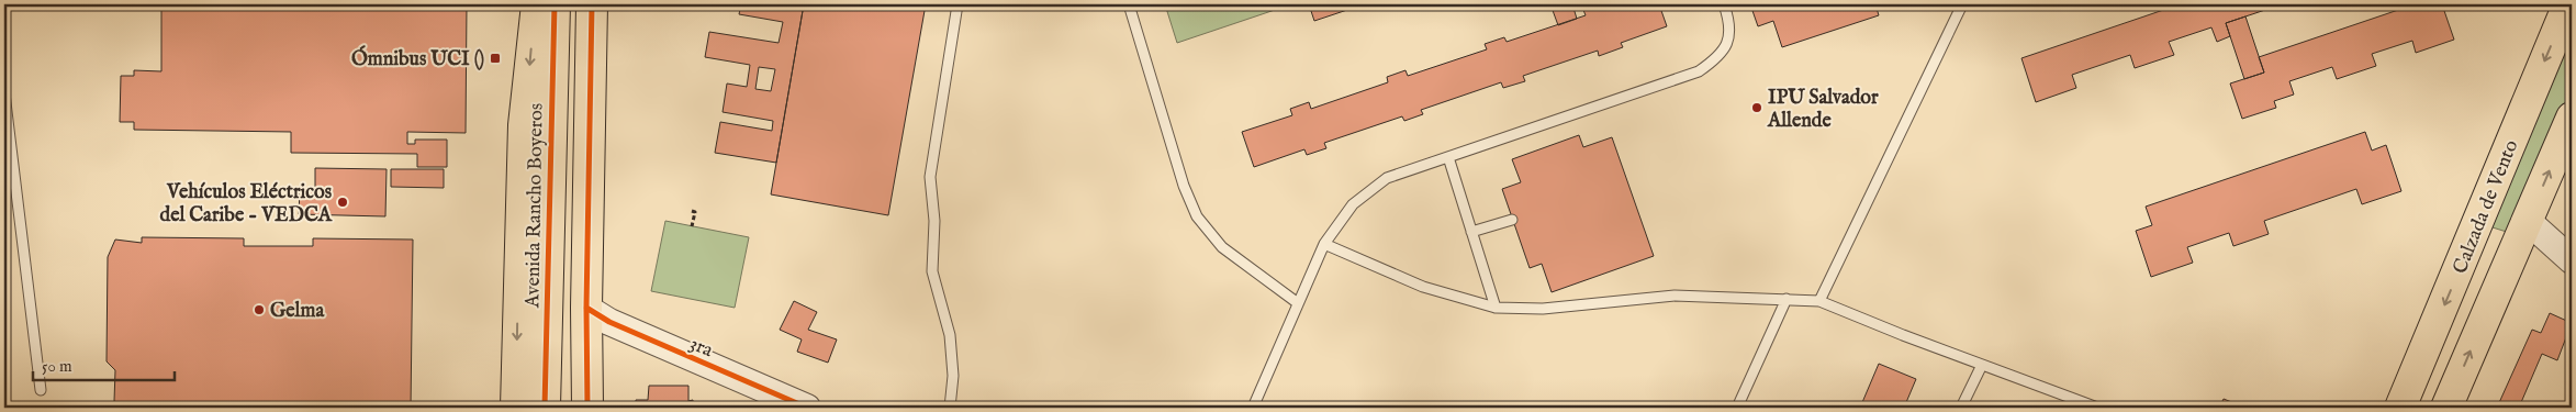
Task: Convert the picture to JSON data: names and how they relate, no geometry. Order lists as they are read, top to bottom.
{
  "streets": {
    "main road": ["Avenida Rancho Boyeros", "Calzada de Vento"],
    "street": ["3ra"]
  },
  "places": {
    "transit": ["Ómnibus UCI ()"],
    "other": ["IPU Salvador Allende", "Vehículos Eléctricos del Caribe - VEDCA", "Gelma"]
  },
  "scale_bar": "50 m"
}
